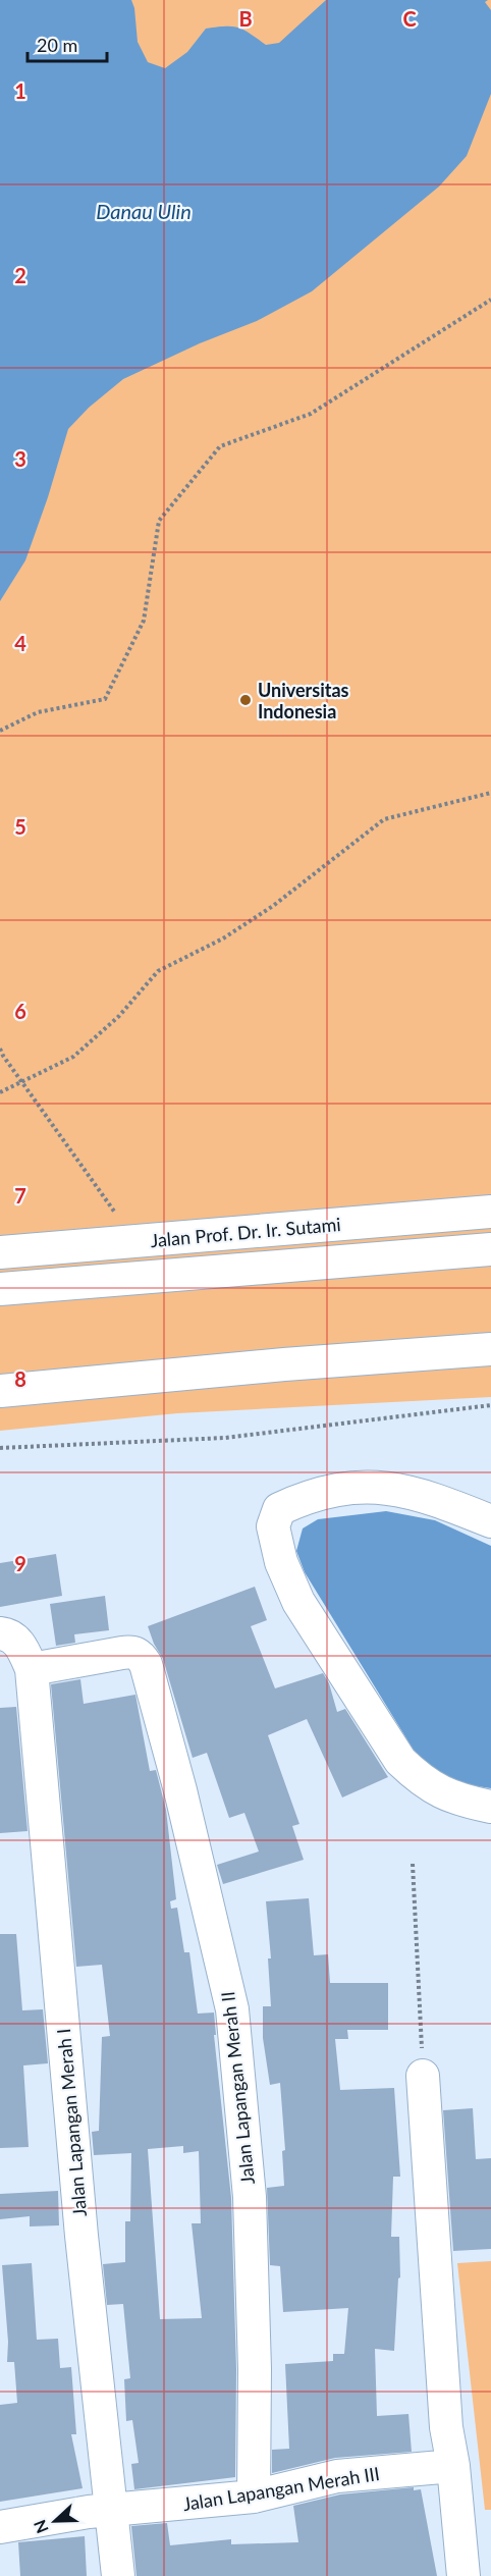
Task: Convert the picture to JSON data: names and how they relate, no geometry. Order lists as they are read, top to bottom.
{
  "streets": {
    "street": [
      "Jalan Prof. Dr. Ir. Sutami",
      "Jalan Lapangan Merah II",
      "Jalan Lapangan Merah I",
      "Jalan Lapangan Merah III"
    ]
  },
  "crossings": [
    ["Jalan Lapangan Merah II", "Jalan Lapangan Merah I"],
    ["Jalan Lapangan Merah II", "Jalan Lapangan Merah III"],
    ["Jalan Lapangan Merah I", "Jalan Lapangan Merah III"]
  ],
  "water": ["Danau Ulin"],
  "places": ["Universitas Indonesia"],
  "scale_bar": "20 m",
  "north": "left",
  "grid": {
    "columns": ["B", "C"],
    "rows": [
      "1",
      "2",
      "3",
      "4",
      "5",
      "6",
      "7",
      "8",
      "9"
    ]
  }
}
